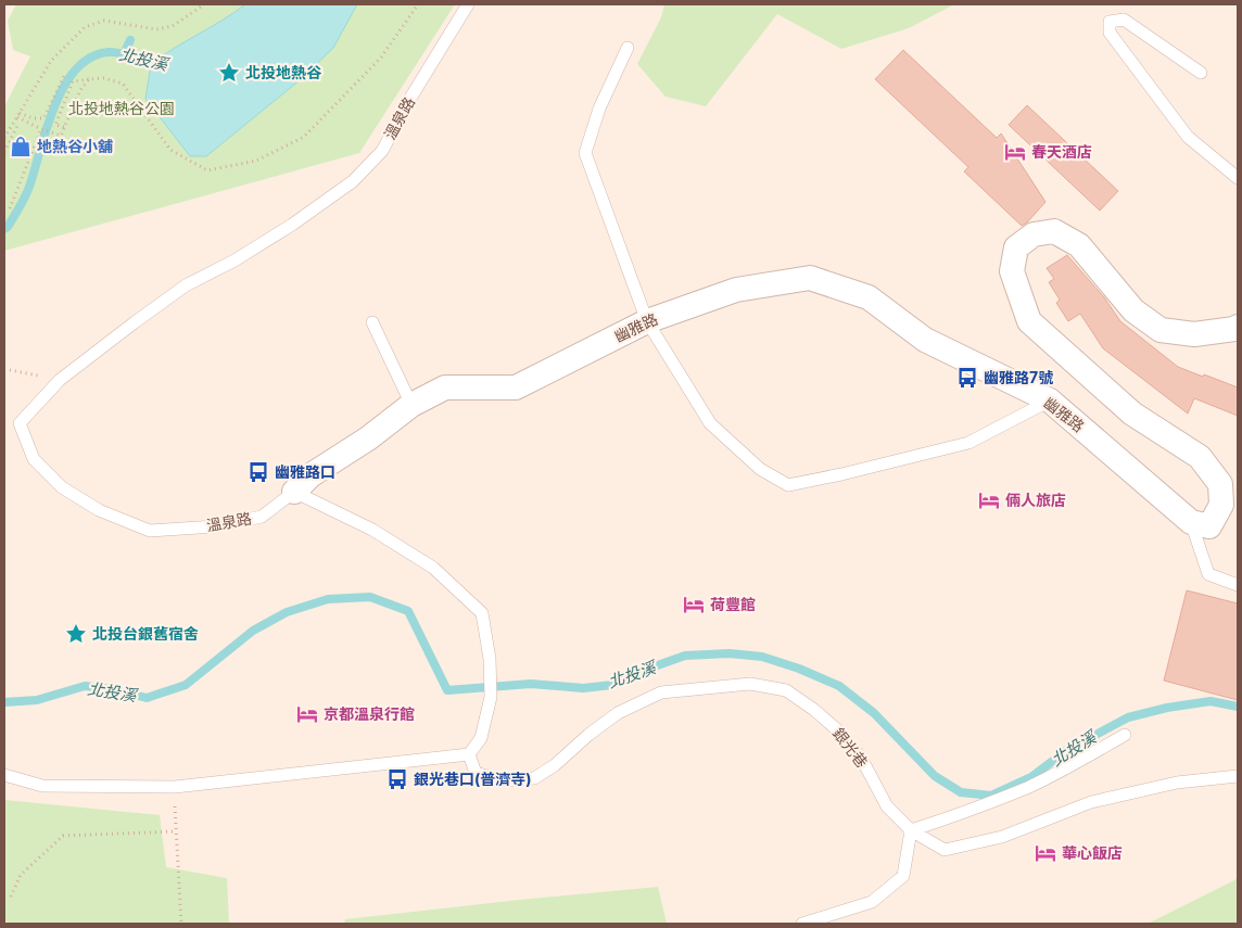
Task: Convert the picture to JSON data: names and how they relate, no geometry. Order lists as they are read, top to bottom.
{
  "streets": {
    "street": ["幽雅路"],
    "lane": ["溫泉路", "銀光巷"]
  },
  "crossings": [
    ["溫泉路", "幽雅路"]
  ],
  "water": ["北投溪"],
  "parks": ["北投地熱谷公園"],
  "places": {
    "place": ["北投地熱谷", "北投台銀舊宿舍"],
    "shop": ["地熱谷小舖"],
    "hotel": [
      "春天酒店",
      "倆人旅店",
      "荷豐館",
      "京都溫泉行館",
      "華心飯店"
    ],
    "bus stop": ["幽雅路7號", "幽雅路口", "銀光巷口(普濟寺)"]
  }
}
